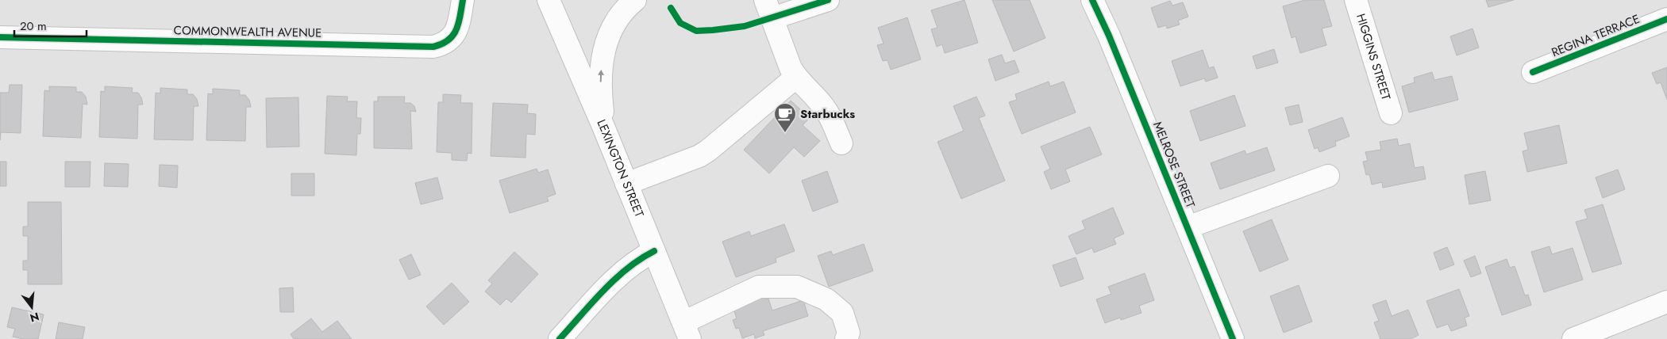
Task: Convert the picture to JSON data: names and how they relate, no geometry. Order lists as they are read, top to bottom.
{
  "streets": {
    "street": [
      "COMMONWEALTH AVENUE",
      "REGINA TERRACE",
      "HIGGINS STREET",
      "MELROSE STREET",
      "LEXINGTON STREET"
    ]
  },
  "places": {
    "cafe": ["Starbucks"]
  },
  "scale_bar": "20 m",
  "north": "bottom"
}
